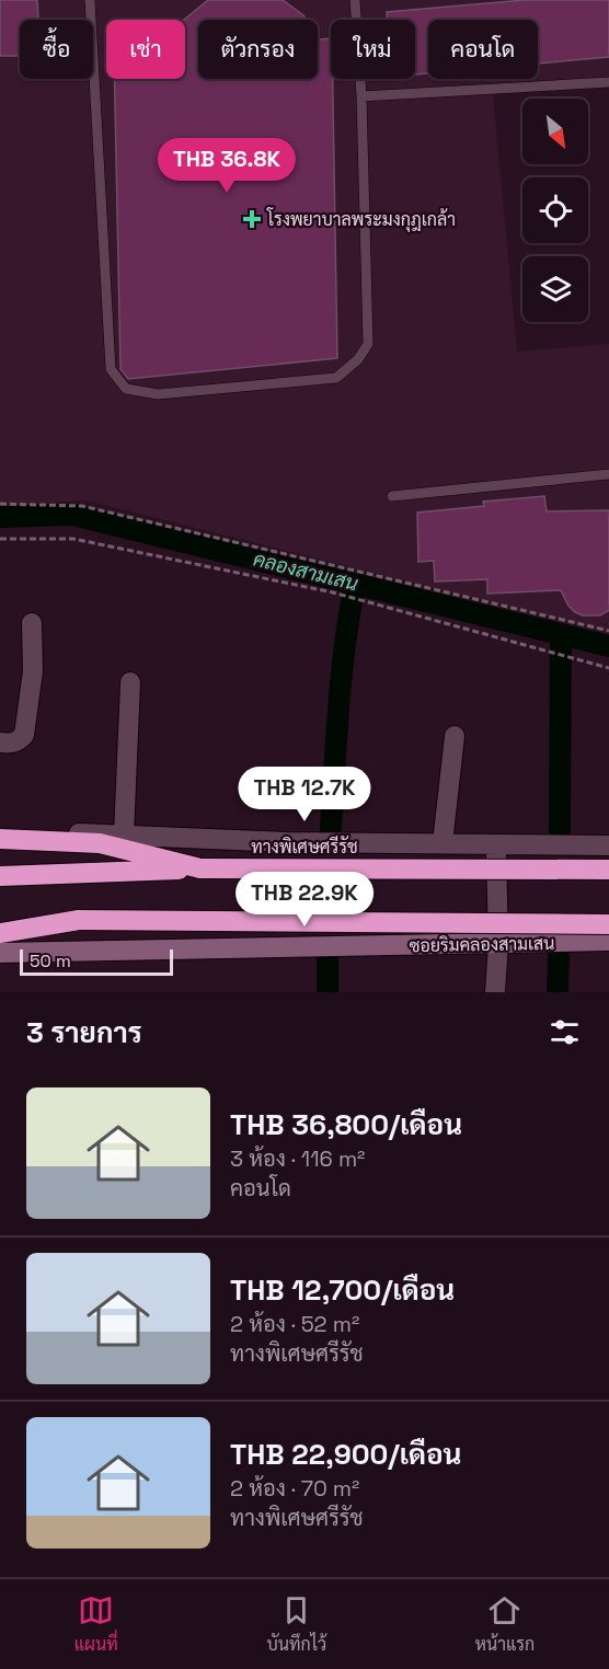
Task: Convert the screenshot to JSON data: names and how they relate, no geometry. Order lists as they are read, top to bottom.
{
  "streets": {
    "highway": ["ทางพิเศษศรีรัช"],
    "street": ["ซอยริมคลองสามเสน"]
  },
  "water": ["คลองสามเสน"],
  "places": {
    "health": ["โรงพยาบาลพระมงกุฎเกล้า"]
  },
  "scale_bar": "50 m",
  "north": "bottom right",
  "page": {
    "chip": [
      "ซื้อ",
      "เช่า",
      "ตัวกรอง",
      "ใหม่",
      "คอนโด"
    ],
    "price": ["THB 36.8K", "THB 12.7K", "THB 22.9K"],
    "scale": "50 m",
    "heading": "3 รายการ",
    "list": [
      {
        "name": "THB 36,800/เดือน",
        "note": "3 ห้อง · 116 m² · คอนโด"
      },
      {
        "name": "THB 12,700/เดือน",
        "note": "2 ห้อง · 52 m² · ทางพิเศษศรีรัช"
      },
      {
        "name": "THB 22,900/เดือน",
        "note": "2 ห้อง · 70 m² · ทางพิเศษศรีรัช"
      }
    ],
    "tabs": ["แผนที่", "บันทึกไว้", "หน้าแรก"]
  }
}
